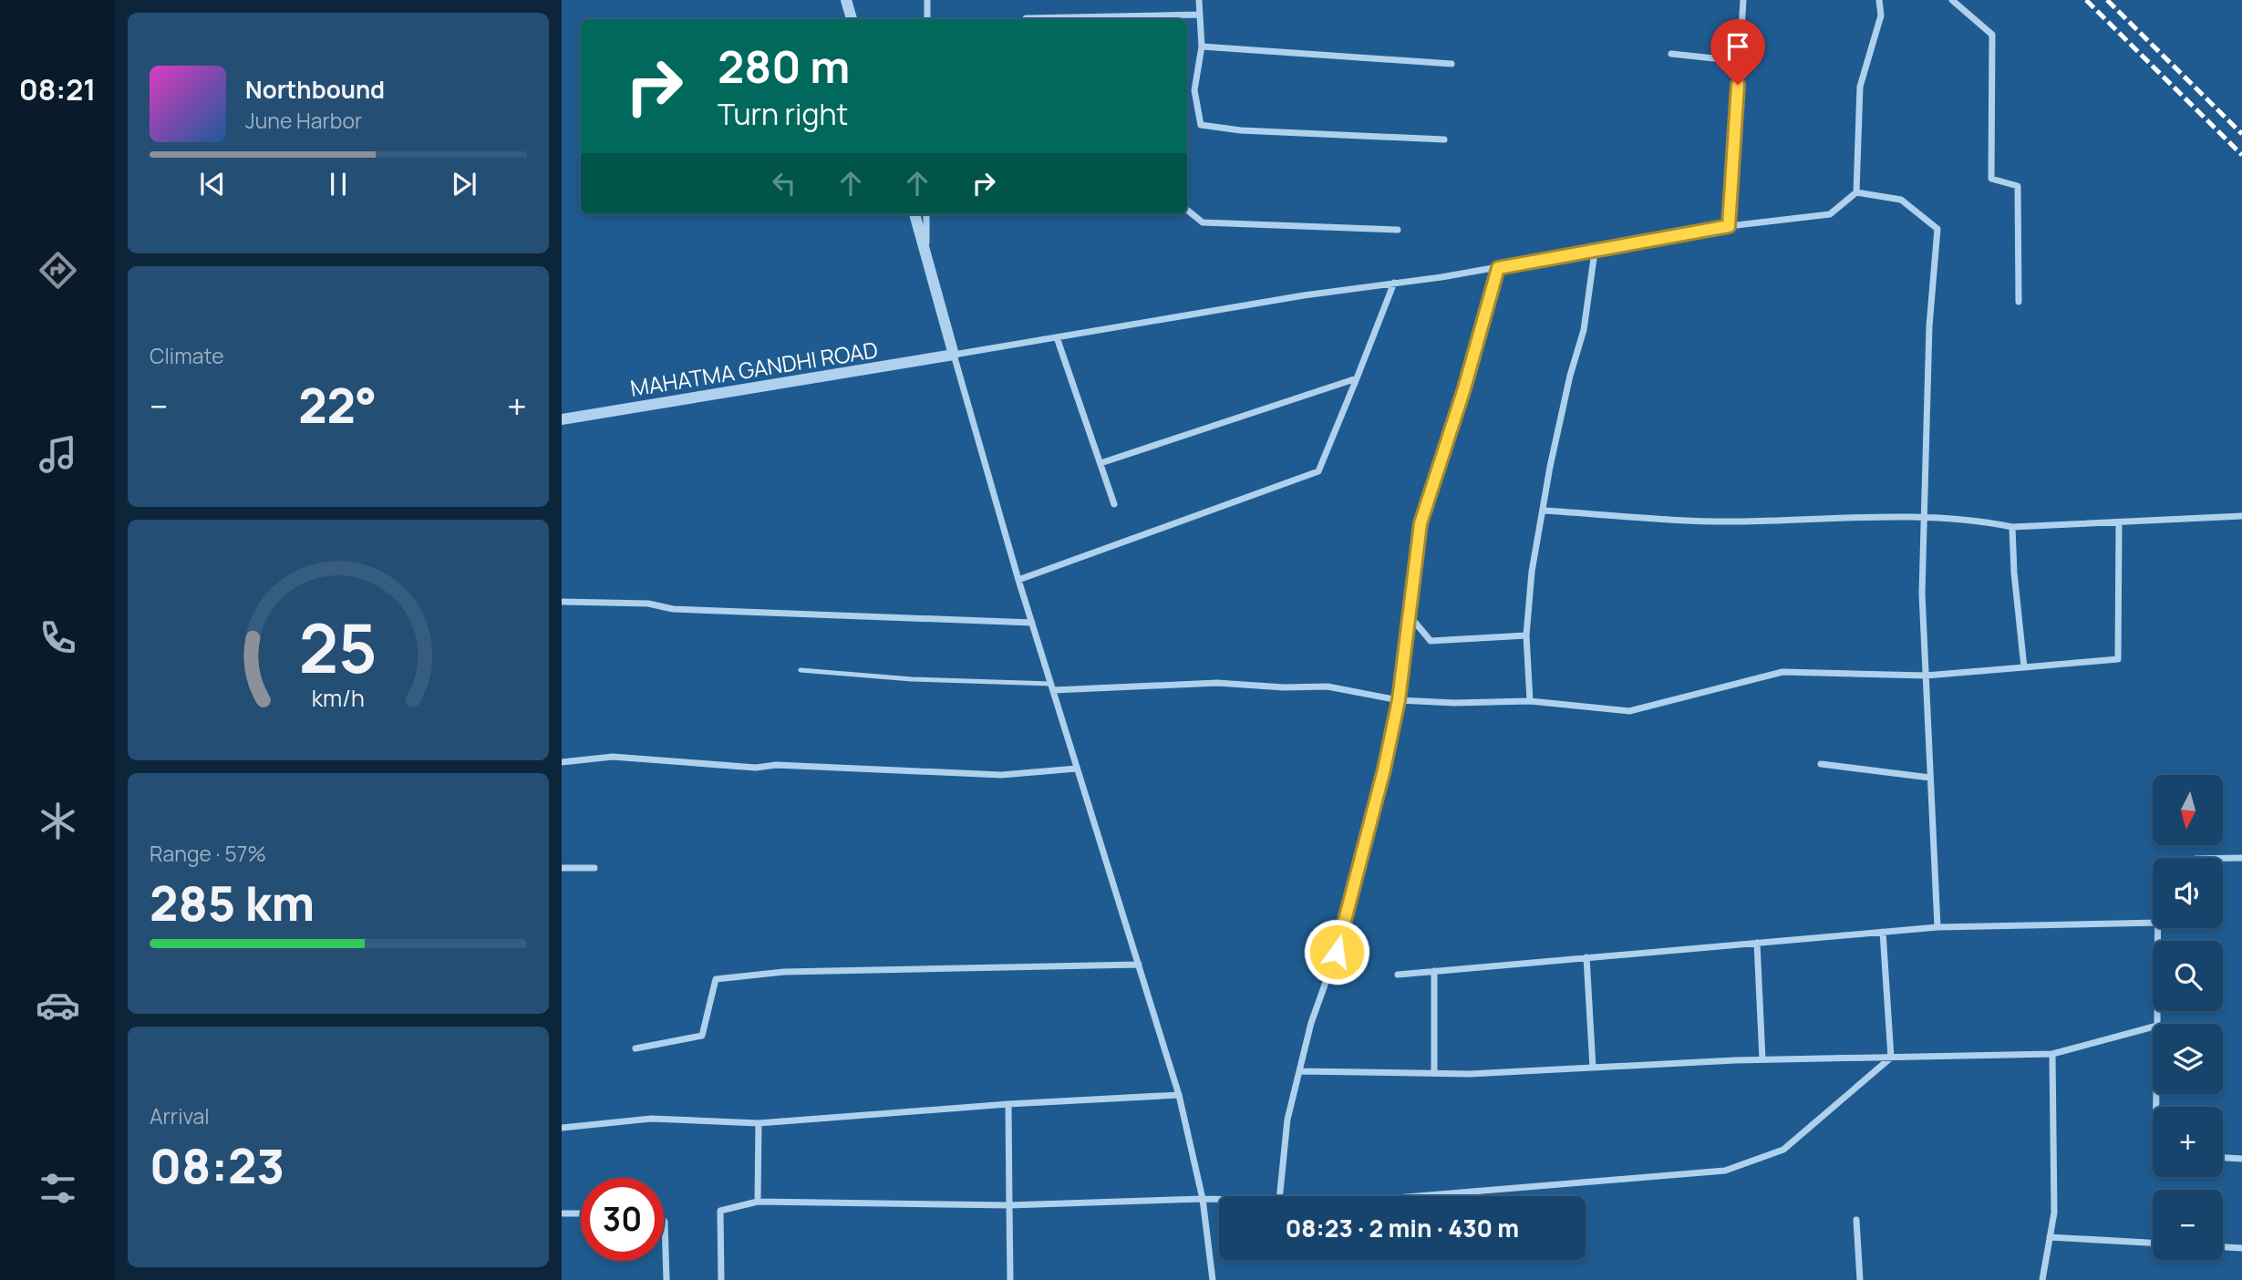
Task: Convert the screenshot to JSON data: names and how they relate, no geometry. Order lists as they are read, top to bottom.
{
  "streets": {
    "street": ["MAHATMA GANDHI ROAD"]
  },
  "north": "bottom",
  "page": {
    "tabs": "08:21",
    "turn": ["280 m", "Turn right"],
    "song": ["Northbound", "June Harbor"],
    "tile": [
      "Climate",
      ["Range · 57%", "285 km"],
      ["Arrival", "08:23"]
    ],
    "heat": ["−", "22°", "+"],
    "map_buttons": ["+", "−"],
    "limit": "30",
    "trip": "08:23 · 2 min · 430 m",
    "gauge": ["25", "km/h"]
  }
}
